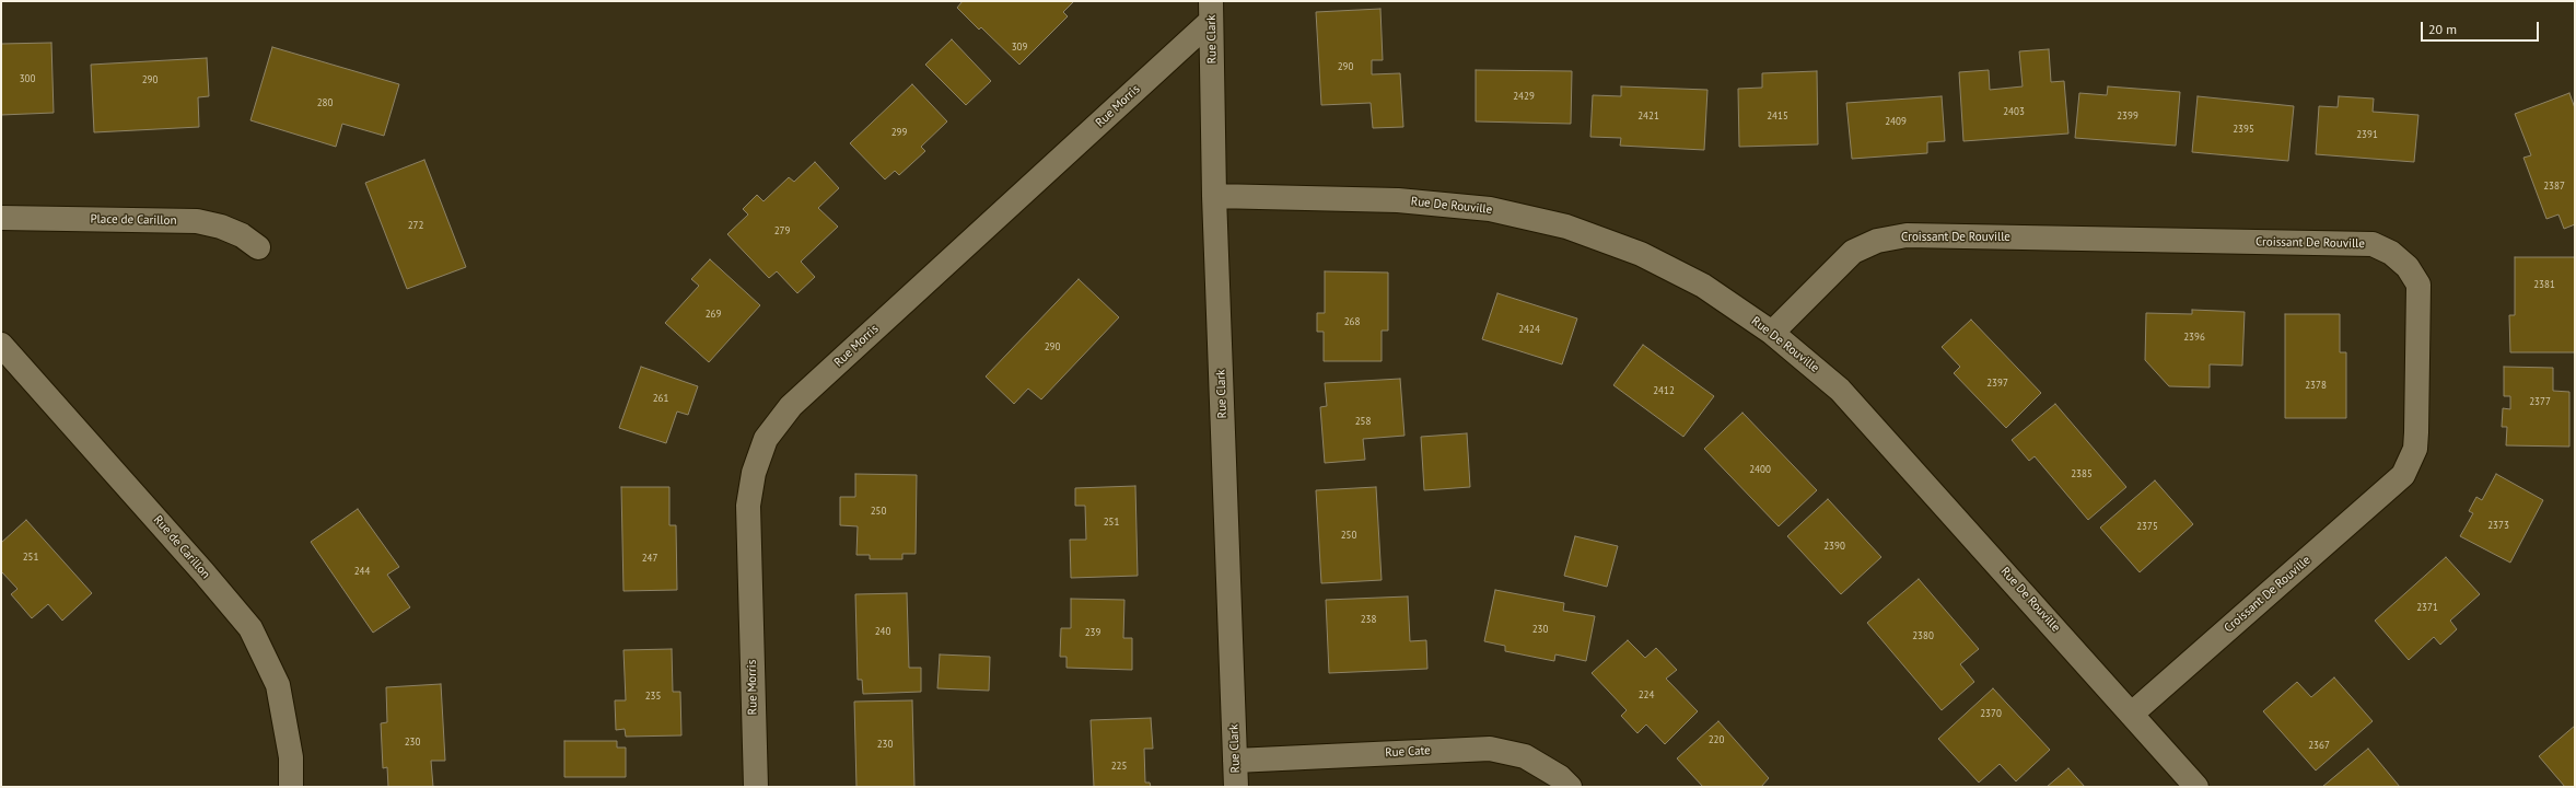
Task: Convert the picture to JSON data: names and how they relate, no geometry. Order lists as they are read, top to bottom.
{
  "streets": {
    "street": [
      "Rue Clark",
      "Rue Morris",
      "Rue De Rouville",
      "Place de Carillon",
      "Croissant De Rouville",
      "Rue de Carillon",
      "Rue Cate"
    ]
  },
  "crossings": [
    ["Rue Clark", "Rue Morris"],
    ["Rue Clark", "Rue De Rouville"],
    ["Rue Clark", "Rue Cate"],
    ["Rue De Rouville", "Croissant De Rouville"]
  ],
  "house_numbers": [
    "309",
    "290",
    "300",
    "290",
    "2429",
    "280",
    "2403",
    "2421",
    "2415",
    "2399",
    "2409",
    "2395",
    "299",
    "2391",
    "2387",
    "272",
    "279",
    "2381",
    "269",
    "268",
    "2424",
    "2396",
    "290",
    "2397",
    "2378",
    "2412",
    "261",
    "2377",
    "258",
    "2400",
    "2385",
    "250",
    "251",
    "2373",
    "2375",
    "250",
    "2390",
    "251",
    "247",
    "244",
    "2371",
    "238",
    "230",
    "240",
    "239",
    "2380",
    "224",
    "235",
    "2370",
    "220",
    "230",
    "230",
    "2367",
    "225"
  ],
  "scale_bar": "20 m"
}
